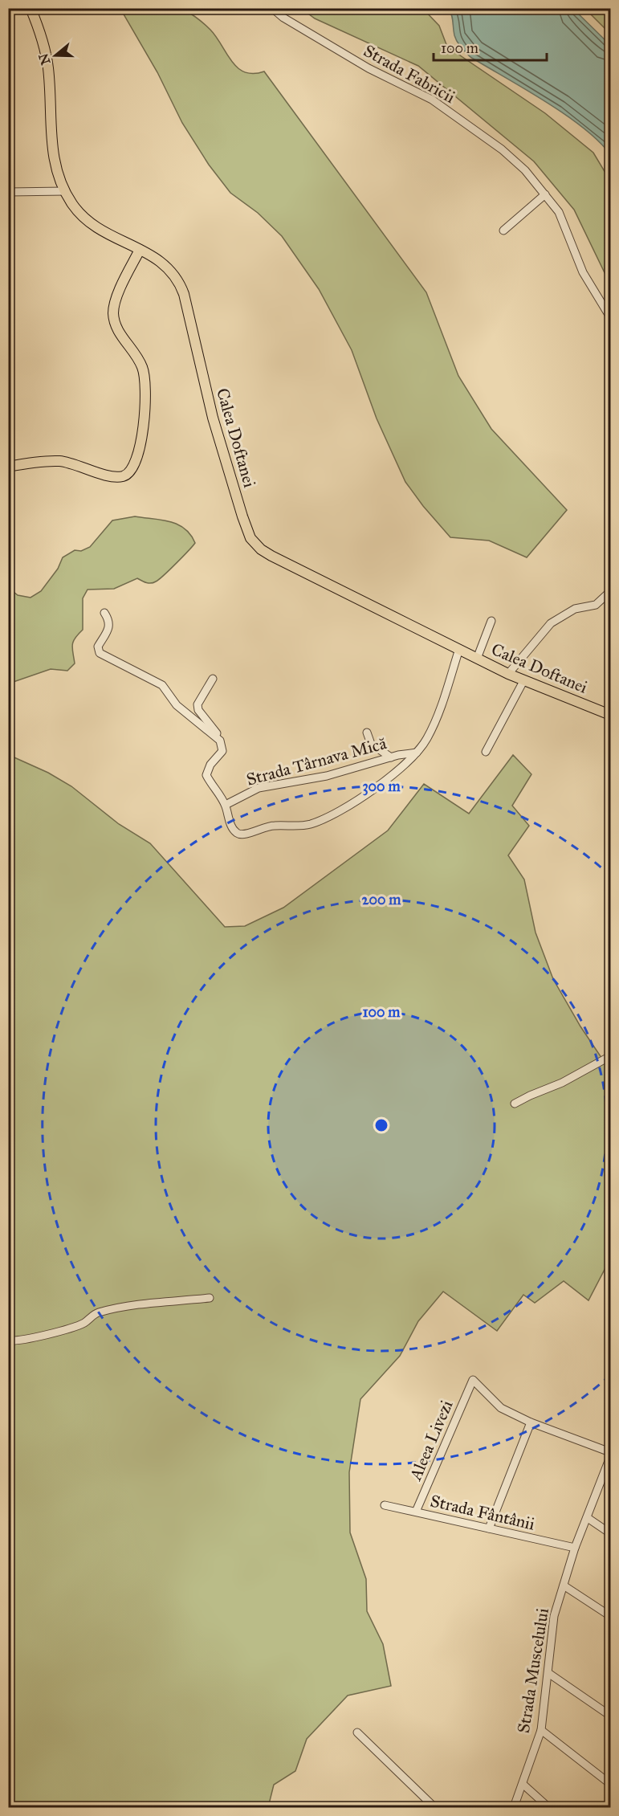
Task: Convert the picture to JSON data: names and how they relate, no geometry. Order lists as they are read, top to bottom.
{
  "streets": {
    "main road": ["Calea Doftanei"],
    "street": [
      "Strada Fabricii",
      "Strada Târnava Mică",
      "Aleea Livezi",
      "Strada Fântânii",
      "Strada Muscelului"
    ]
  },
  "crossings": [
    ["Aleea Livezi", "Strada Fântânii"],
    ["Strada Fântânii", "Strada Muscelului"]
  ],
  "scale_bar": "100 m",
  "north": "left",
  "rings": ["300 m", "200 m", "100 m"]
}
